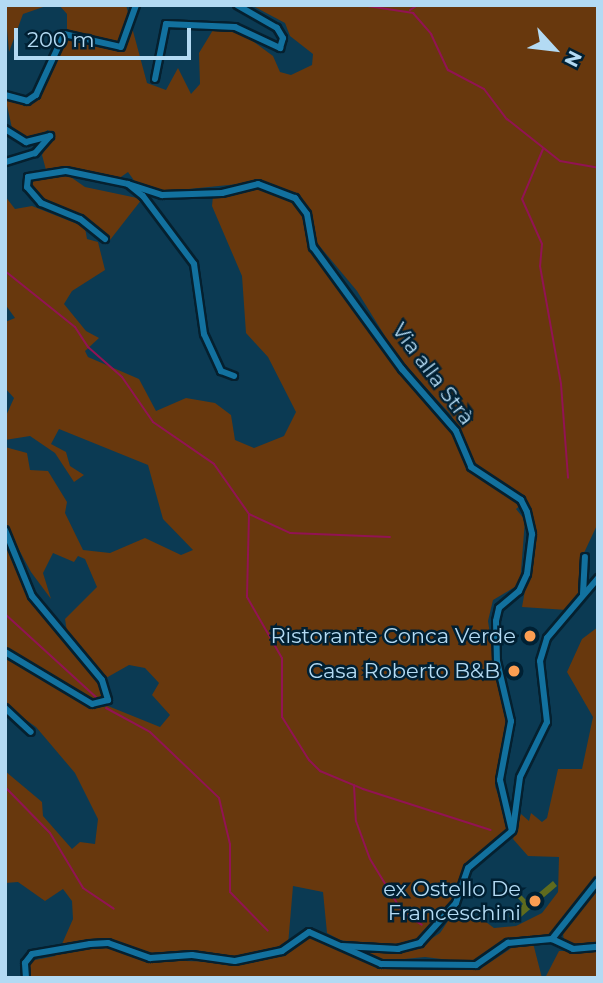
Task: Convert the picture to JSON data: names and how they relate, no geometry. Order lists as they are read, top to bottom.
{
  "streets": {
    "street": ["Via alla Strà"]
  },
  "places": ["Ristorante Conca Verde", "Casa Roberto B&B", "ex Ostello De Franceschini"],
  "scale_bar": "200 m",
  "north": "bottom right"
}
